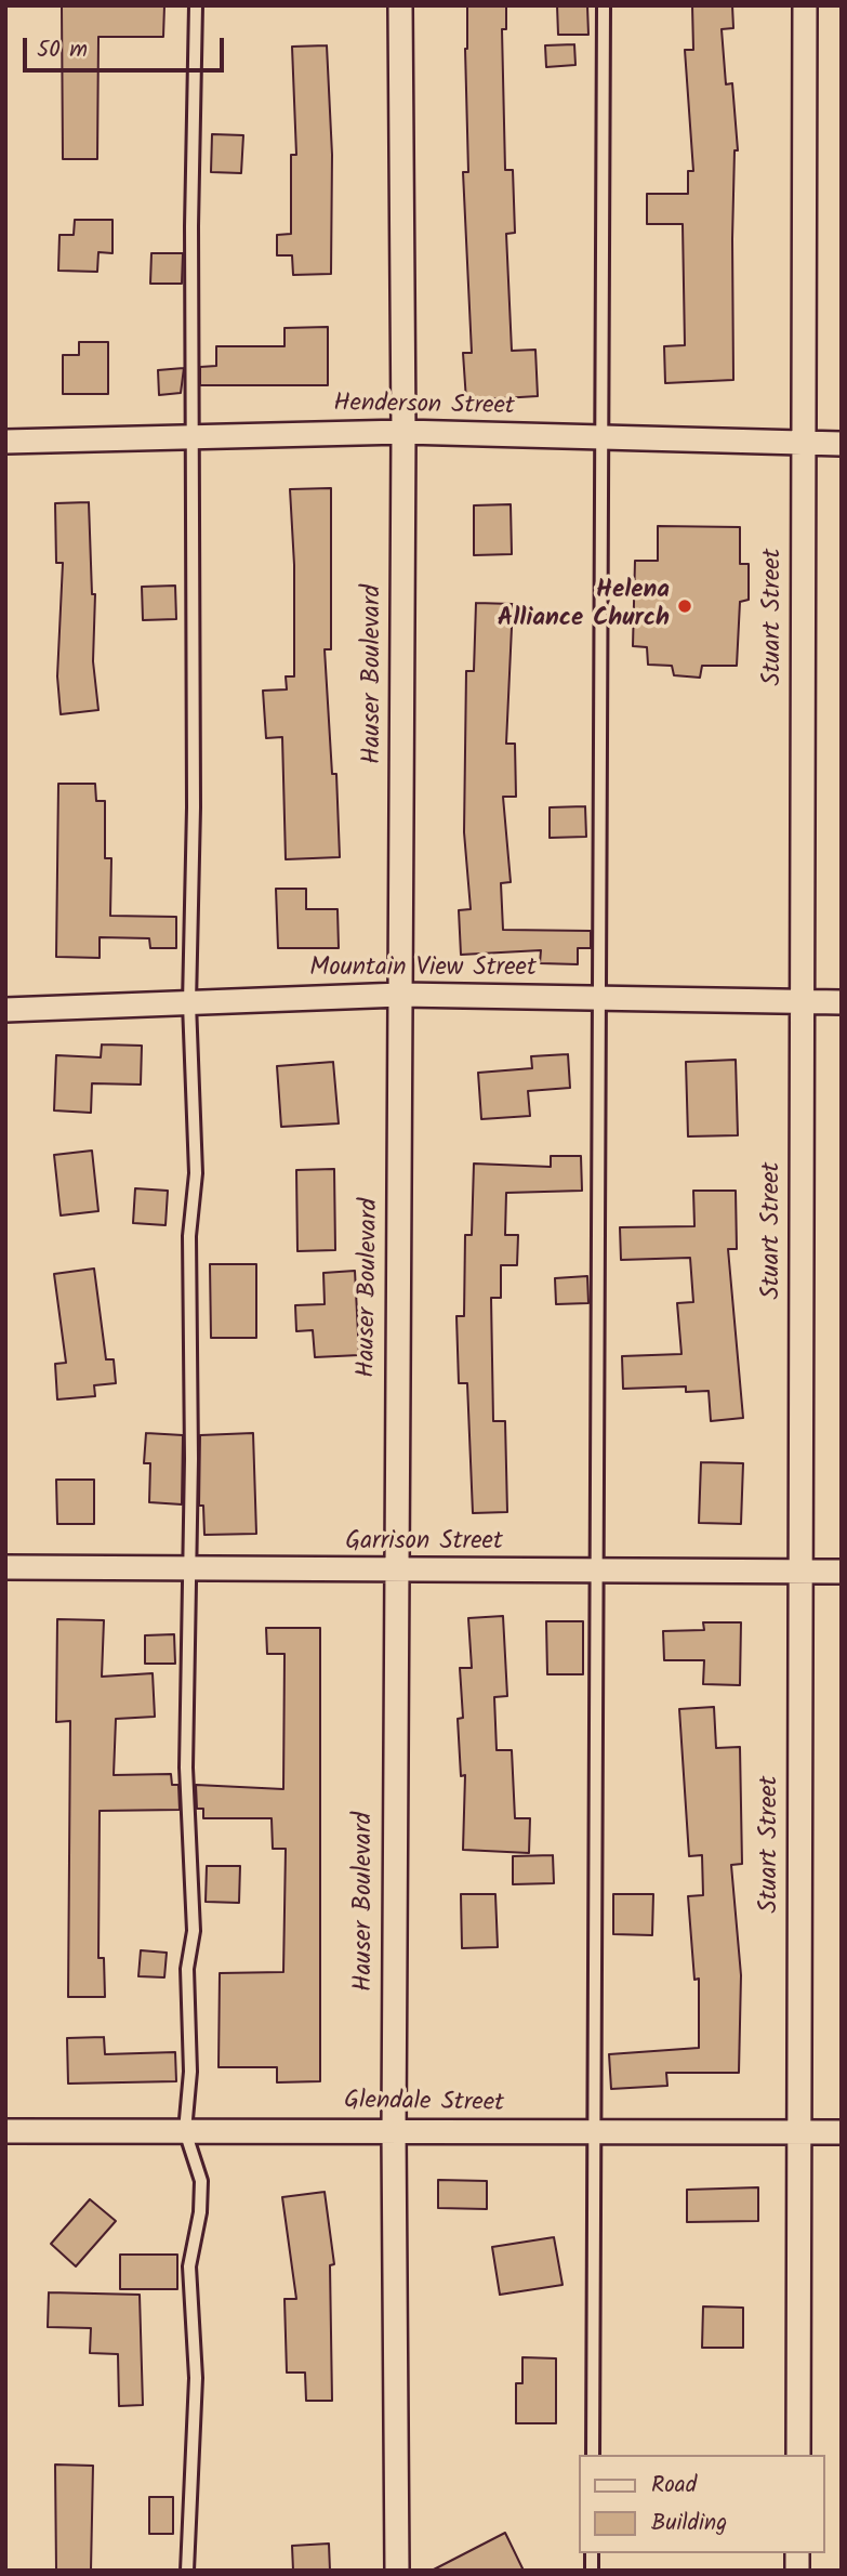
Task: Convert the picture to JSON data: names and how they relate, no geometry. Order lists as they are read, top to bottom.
{
  "streets": {
    "street": [
      "Henderson Street",
      "Stuart Street",
      "Hauser Boulevard",
      "Mountain View Street",
      "Garrison Street",
      "Glendale Street"
    ]
  },
  "crossings": [
    ["Henderson Street", "Stuart Street"],
    ["Henderson Street", "Hauser Boulevard"],
    ["Stuart Street", "Mountain View Street"],
    ["Stuart Street", "Garrison Street"],
    ["Stuart Street", "Glendale Street"],
    ["Hauser Boulevard", "Mountain View Street"],
    ["Hauser Boulevard", "Garrison Street"],
    ["Hauser Boulevard", "Glendale Street"]
  ],
  "places": ["Helena Alliance Church"],
  "legend": ["Road", "Building"],
  "scale_bar": "50 m"
}
